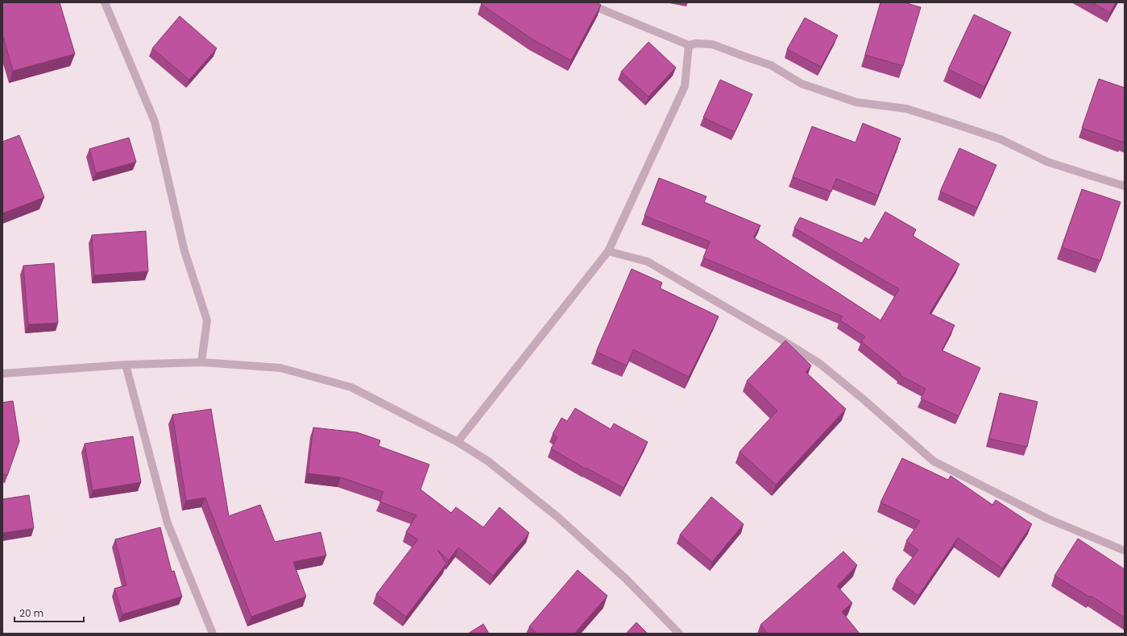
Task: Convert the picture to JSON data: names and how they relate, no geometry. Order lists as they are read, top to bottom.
{
  "scale_bar": "20 m"
}
